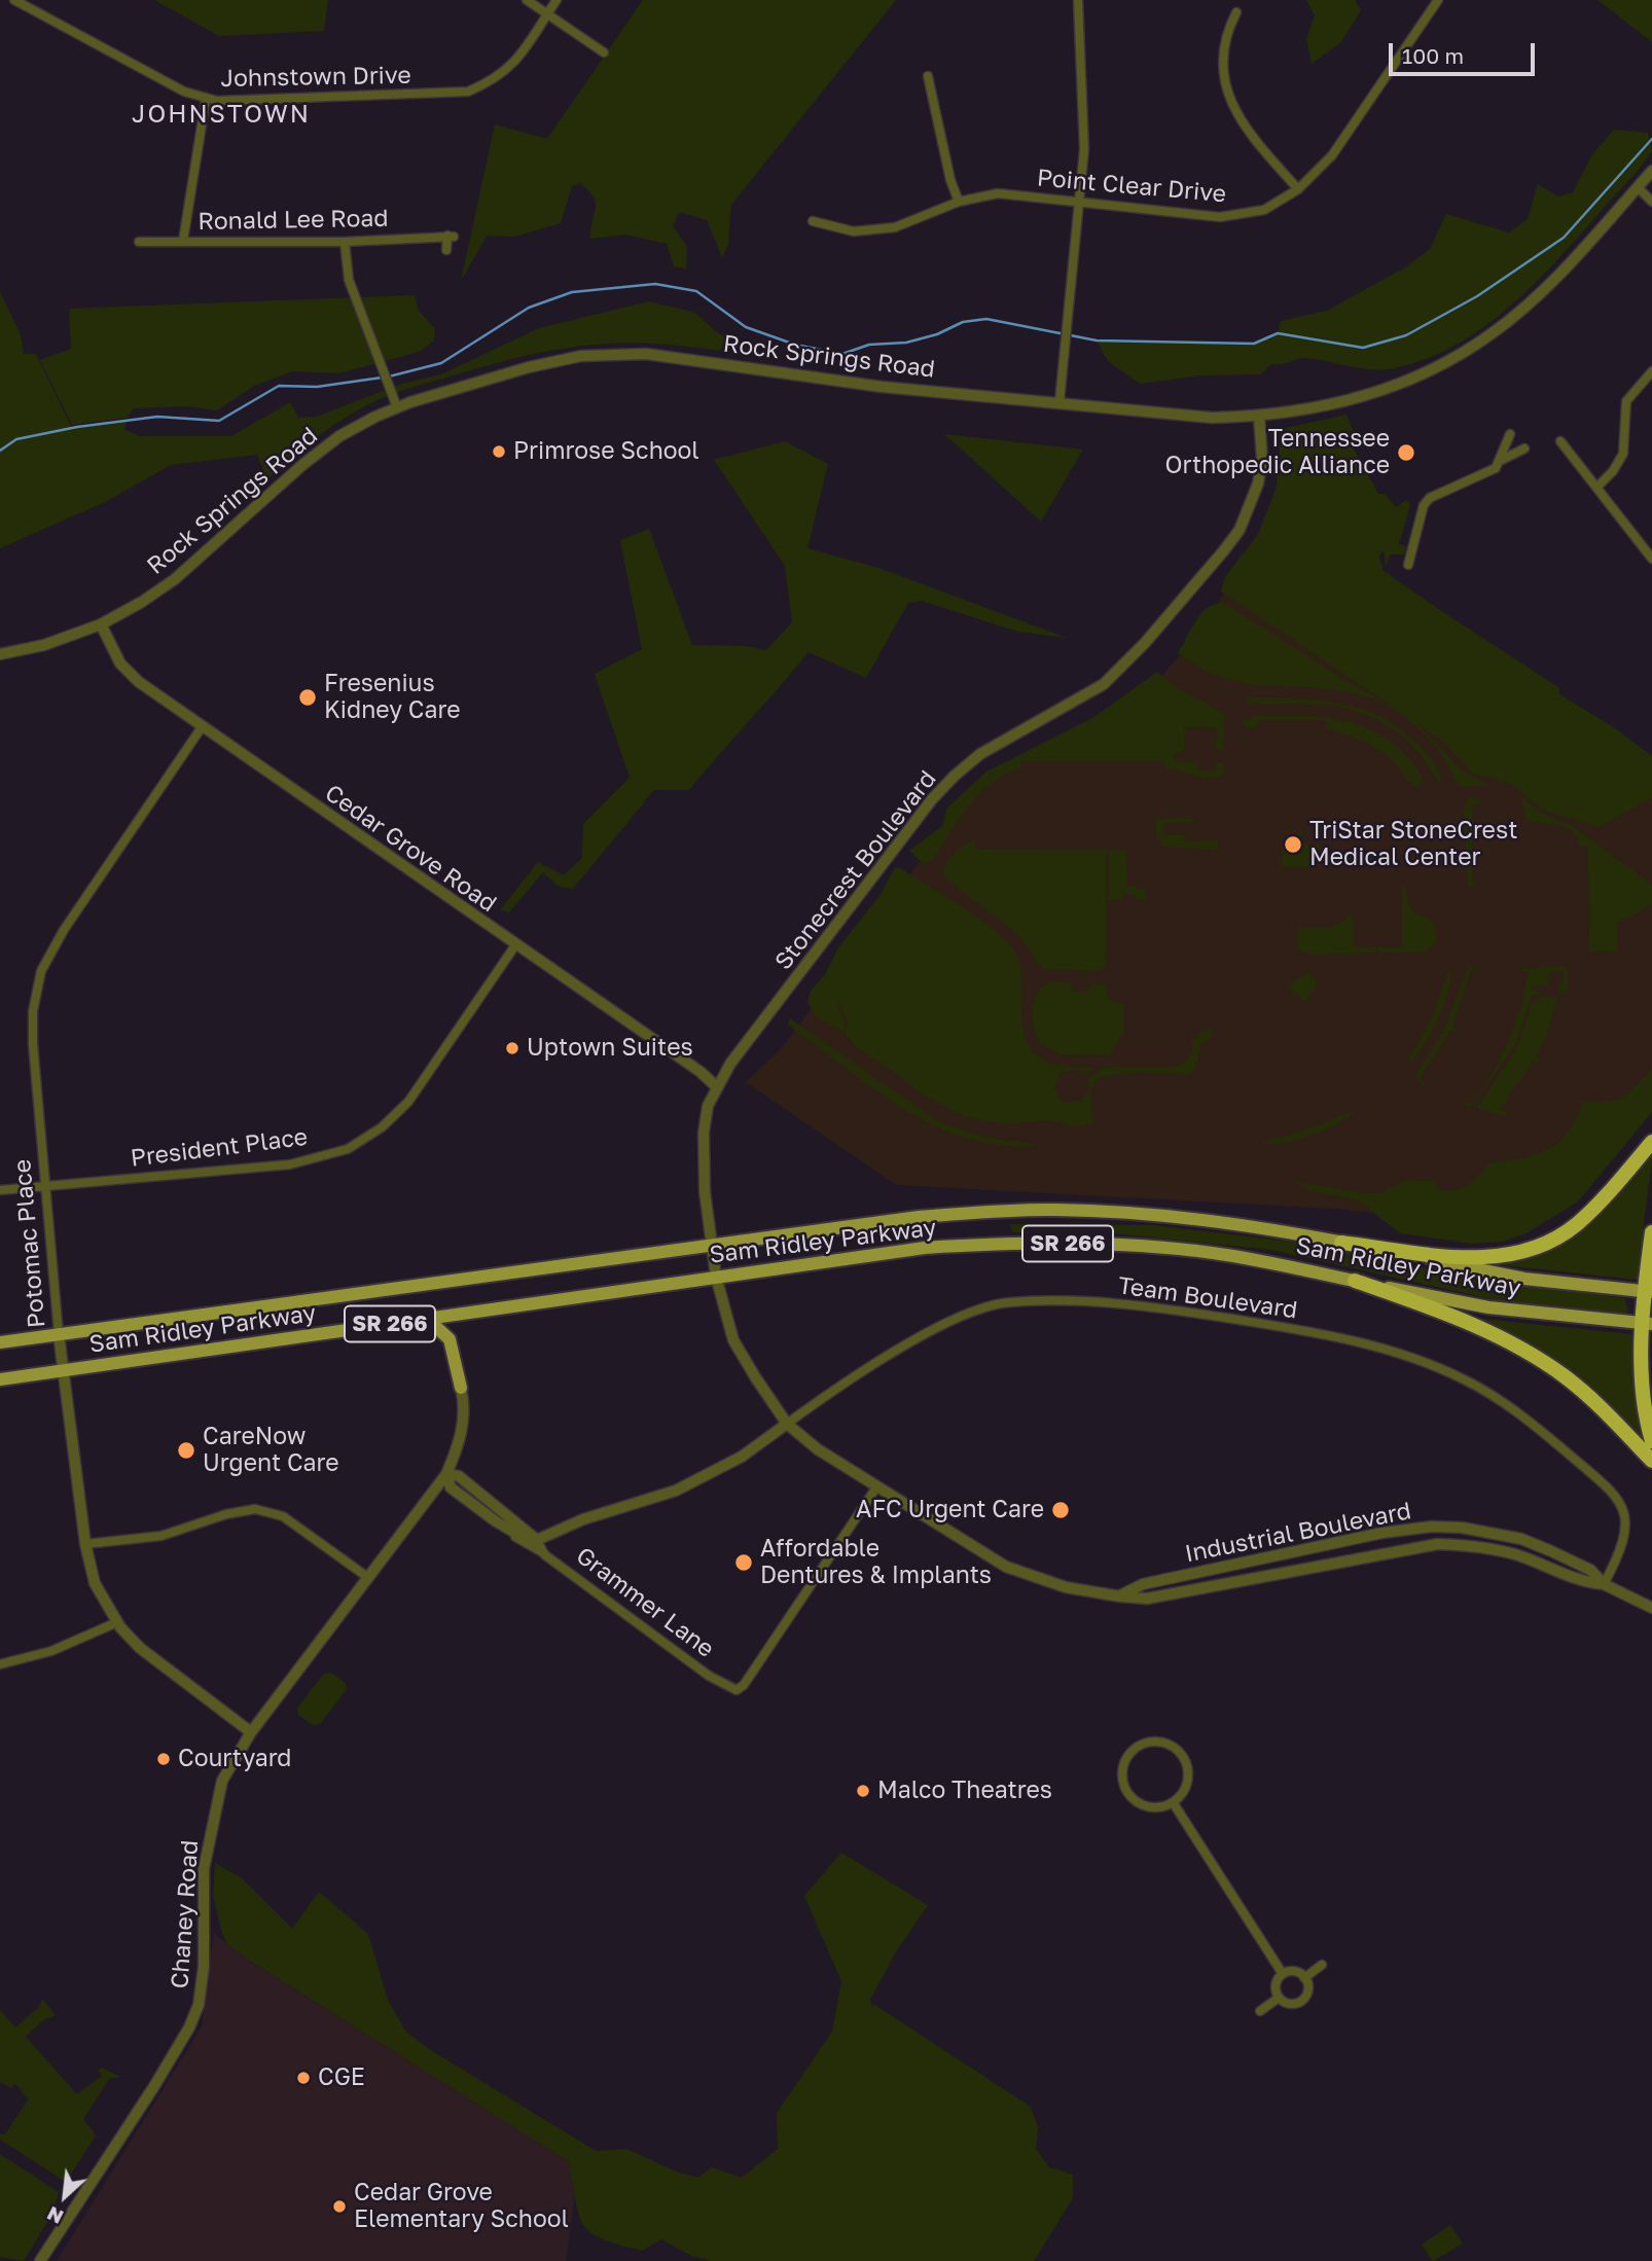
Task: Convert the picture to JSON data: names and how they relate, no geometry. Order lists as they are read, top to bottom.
{
  "streets": {
    "main road": ["Sam Ridley Parkway", "SR 266"],
    "street": [
      "Johnstown Drive",
      "Point Clear Drive",
      "Ronald Lee Road",
      "Rock Springs Road",
      "Cedar Grove Road",
      "Stonecrest Boulevard",
      "President Place",
      "Potomac Place",
      "Team Boulevard",
      "Industrial Boulevard",
      "Grammer Lane",
      "Chaney Road"
    ]
  },
  "crossings": [
    ["Rock Springs Road", "Cedar Grove Road"],
    ["Rock Springs Road", "Stonecrest Boulevard"],
    ["Cedar Grove Road", "Stonecrest Boulevard"],
    ["Cedar Grove Road", "President Place"],
    ["Cedar Grove Road", "Potomac Place"],
    ["Stonecrest Boulevard", "Sam Ridley Parkway"],
    ["Stonecrest Boulevard", "Industrial Boulevard"],
    ["President Place", "Potomac Place"],
    ["Sam Ridley Parkway", "Potomac Place"],
    ["Sam Ridley Parkway", "Industrial Boulevard"],
    ["Potomac Place", "Chaney Road"],
    ["Team Boulevard", "Industrial Boulevard"],
    ["Team Boulevard", "Grammer Lane"],
    ["Industrial Boulevard", "Grammer Lane"]
  ],
  "districts": ["JOHNSTOWN"],
  "places": [
    "Primrose School",
    "Tennessee Orthopedic Alliance",
    "Fresenius Kidney Care",
    "TriStar StoneCrest Medical Center",
    "Uptown Suites",
    "CareNow Urgent Care",
    "AFC Urgent Care",
    "Affordable Dentures & Implants",
    "Courtyard",
    "Malco Theatres",
    "CGE",
    "Cedar Grove Elementary School"
  ],
  "scale_bar": "100 m",
  "north": "bottom left"
}
